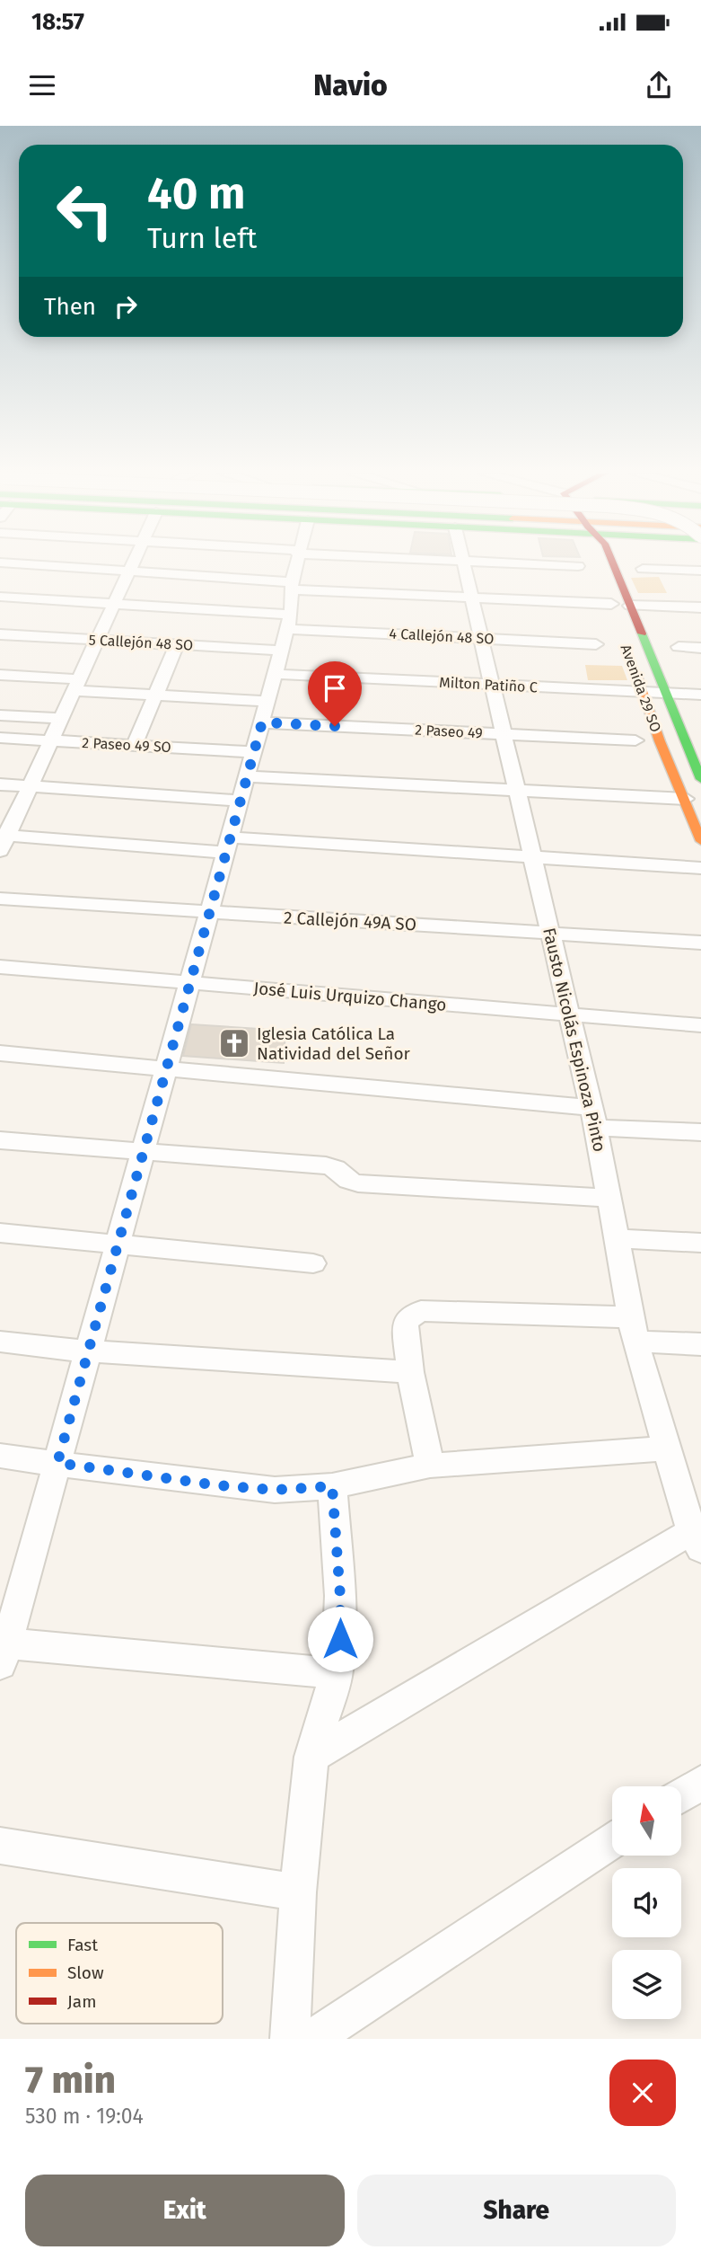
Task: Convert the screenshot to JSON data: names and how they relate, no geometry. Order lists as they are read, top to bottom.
{
  "streets": {
    "main road": ["Avenida 29 SO"],
    "street": [
      "4 Callejón 48 SO",
      "5 Callejón 48 SO",
      "Milton Patiño C",
      "2 Paseo 49",
      "2 Paseo 49 SO",
      "2 Callejón 49A SO",
      "José Luis Urquizo Chango",
      "Fausto Nicolás Espinoza Pinto"
    ]
  },
  "crossings": [
    ["4 Callejón 48 SO", "Fausto Nicolás Espinoza Pinto"],
    ["Milton Patiño C", "Avenida 29 SO"],
    ["Milton Patiño C", "Fausto Nicolás Espinoza Pinto"],
    ["2 Paseo 49", "Fausto Nicolás Espinoza Pinto"],
    ["2 Callejón 49A SO", "Fausto Nicolás Espinoza Pinto"],
    ["José Luis Urquizo Chango", "Fausto Nicolás Espinoza Pinto"]
  ],
  "places": {
    "church": ["Iglesia Católica La Natividad del Señor"]
  },
  "legend": ["Fast", "Slow", "Jam"],
  "north": "top",
  "page": {
    "status": "18:57",
    "header": "Navio",
    "turn": ["40 m", "Turn left"],
    "then": "Then",
    "heading": ["7 min", "530 m · 19:04"],
    "buttons": ["Exit", "Share"]
  }
}
